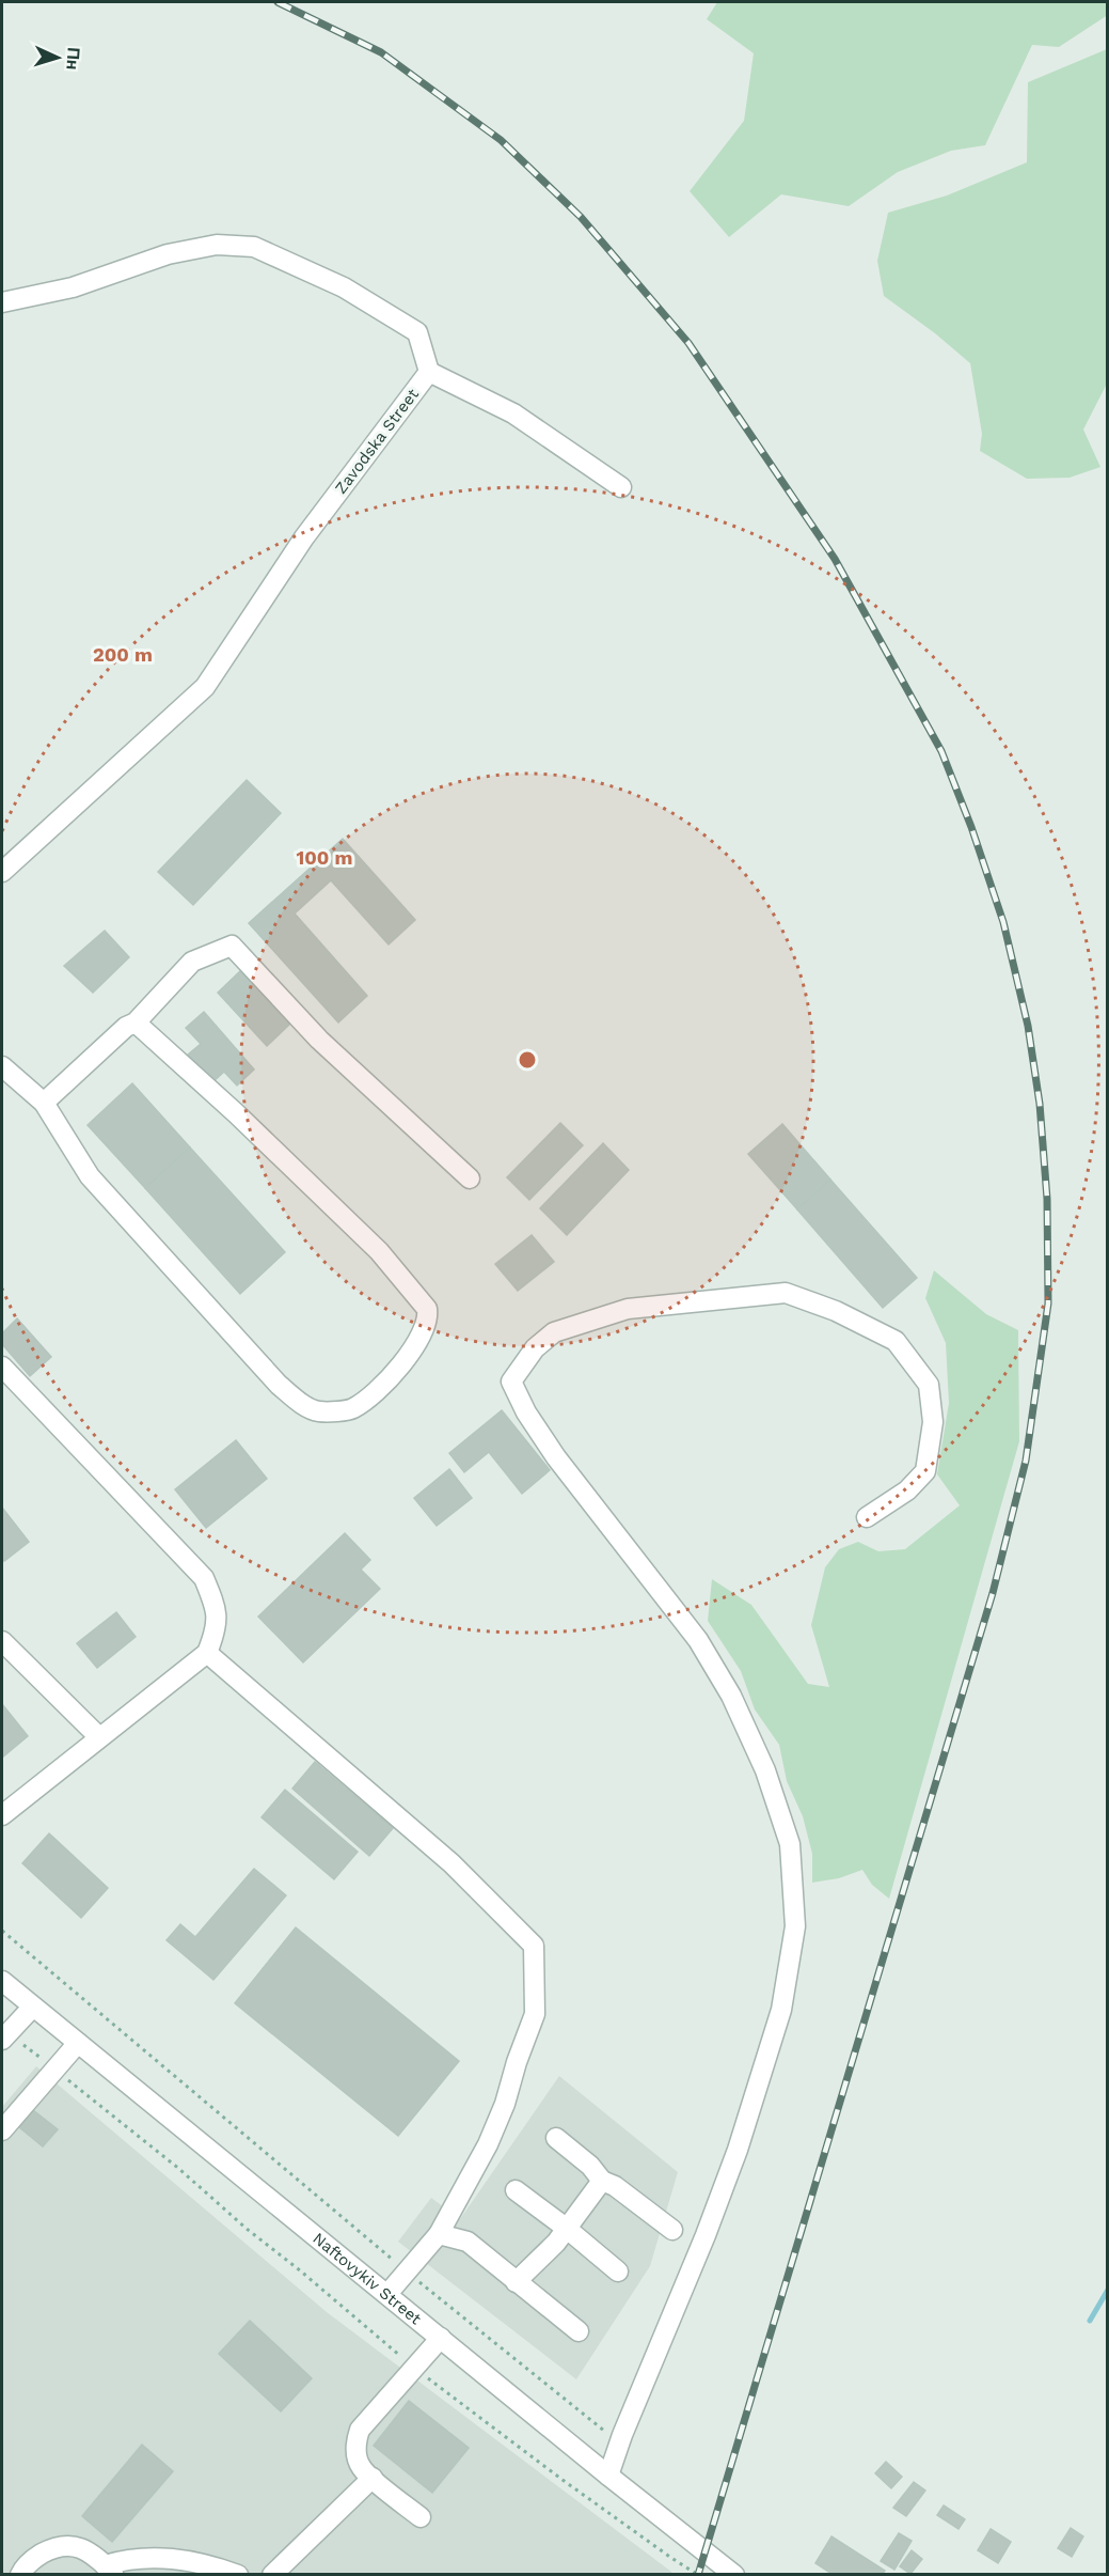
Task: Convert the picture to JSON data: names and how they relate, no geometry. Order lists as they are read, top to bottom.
{
  "streets": {
    "street": ["Zavodska Street", "Naftovykiv Street"]
  },
  "north": "right",
  "rings": ["200 m", "100 m"]
}
